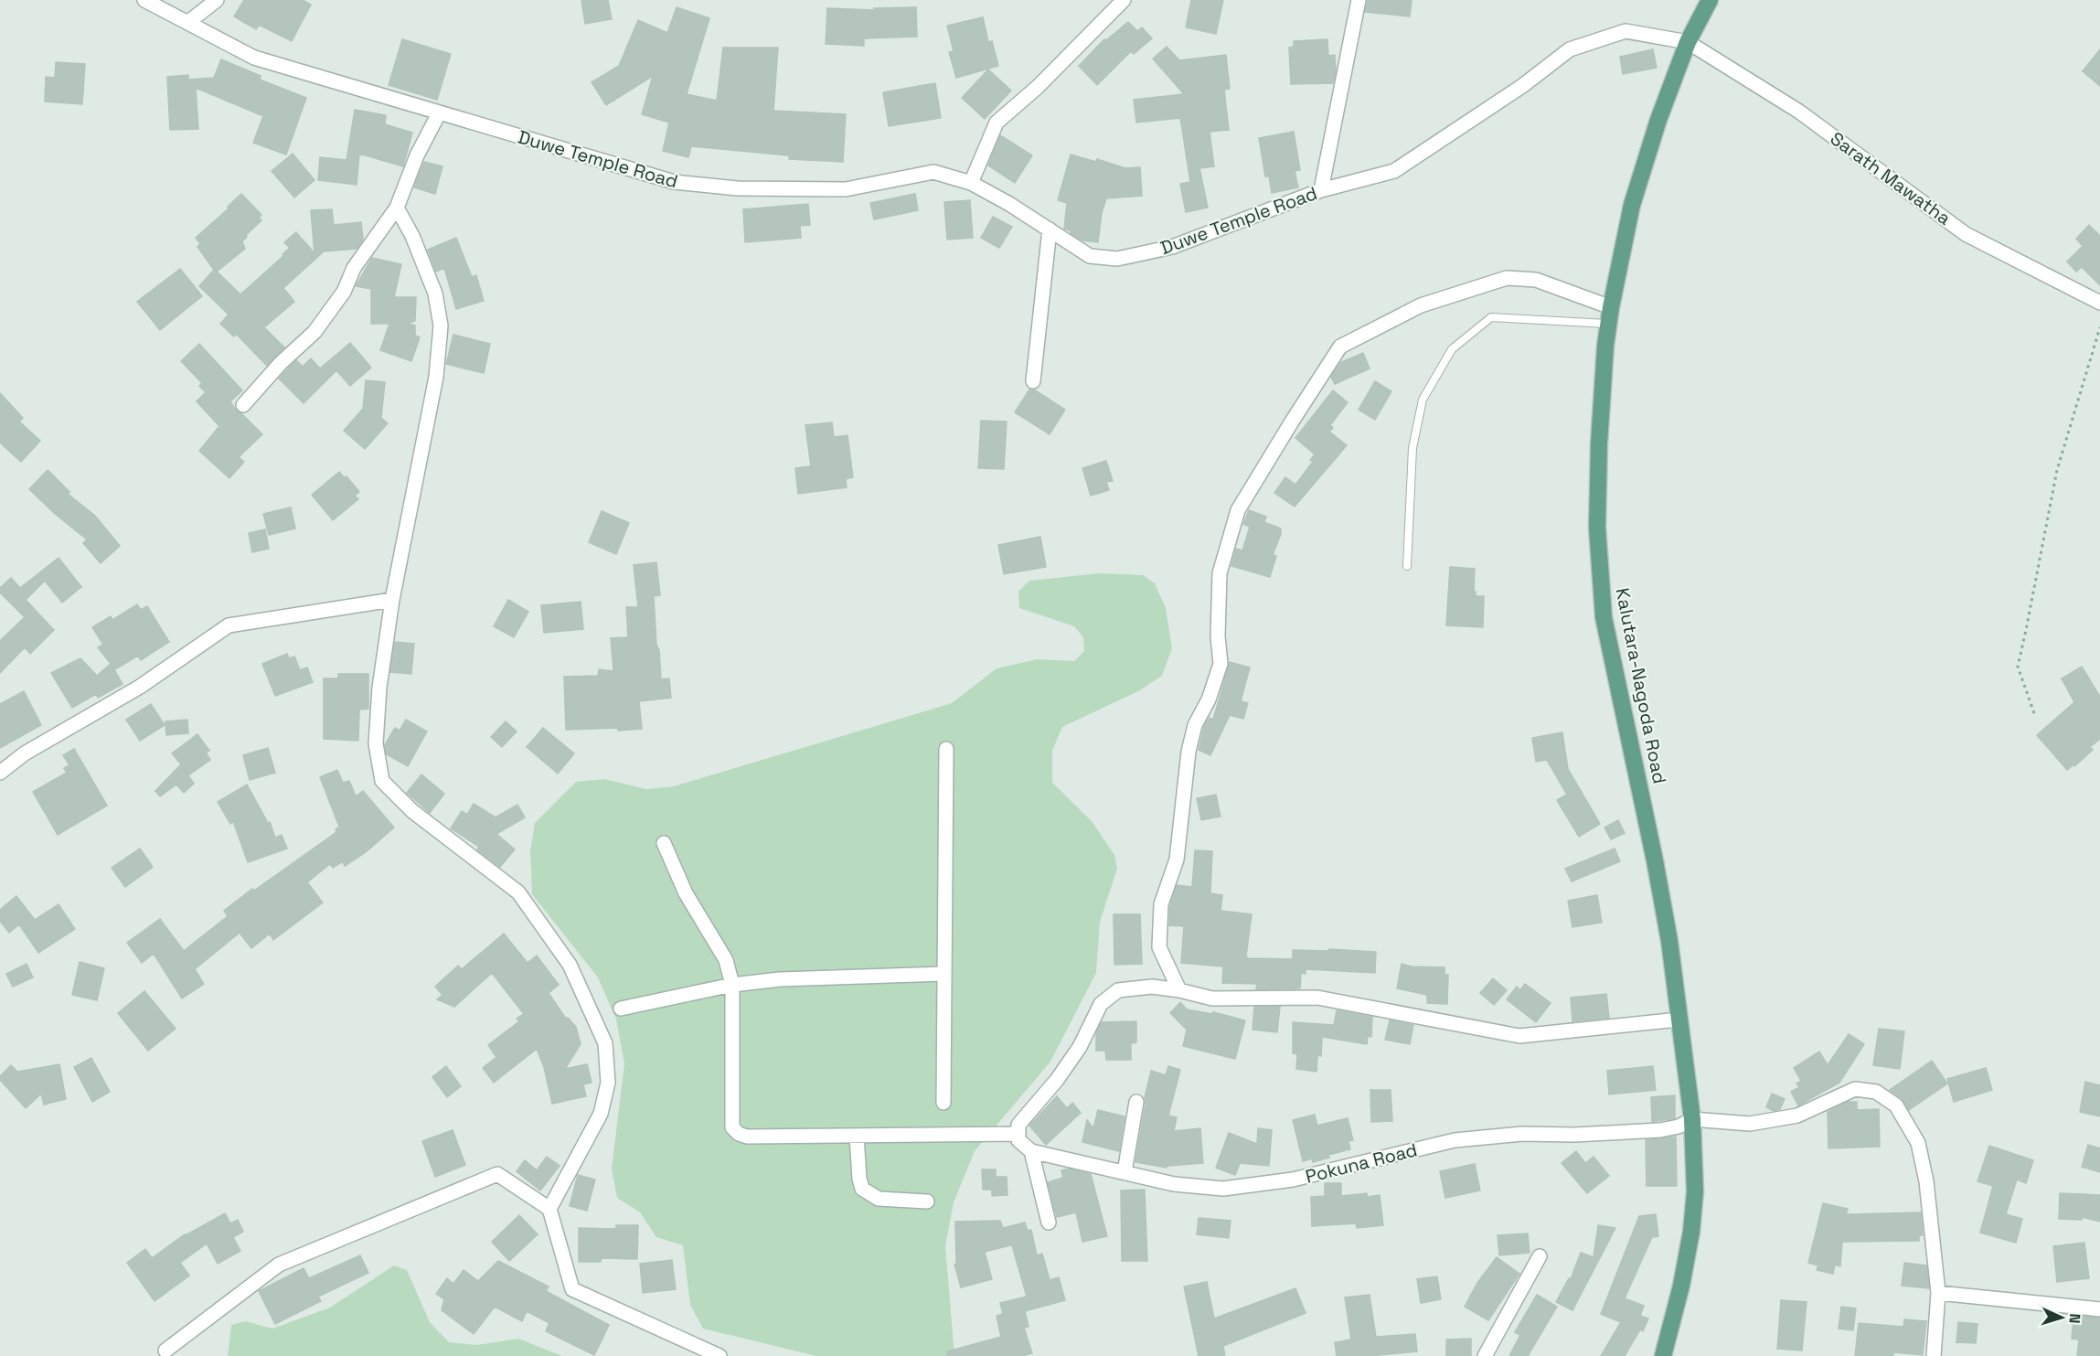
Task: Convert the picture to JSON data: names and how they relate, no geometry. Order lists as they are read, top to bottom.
{
  "streets": {
    "main road": ["Kalutara-Nagoda Road"],
    "street": ["Duwe Temple Road", "Sarath Mawatha", "Pokuna Road"]
  },
  "crossings": [
    ["Duwe Temple Road", "Sarath Mawatha"],
    ["Duwe Temple Road", "Kalutara-Nagoda Road"],
    ["Sarath Mawatha", "Kalutara-Nagoda Road"],
    ["Kalutara-Nagoda Road", "Pokuna Road"]
  ],
  "north": "right"
}
